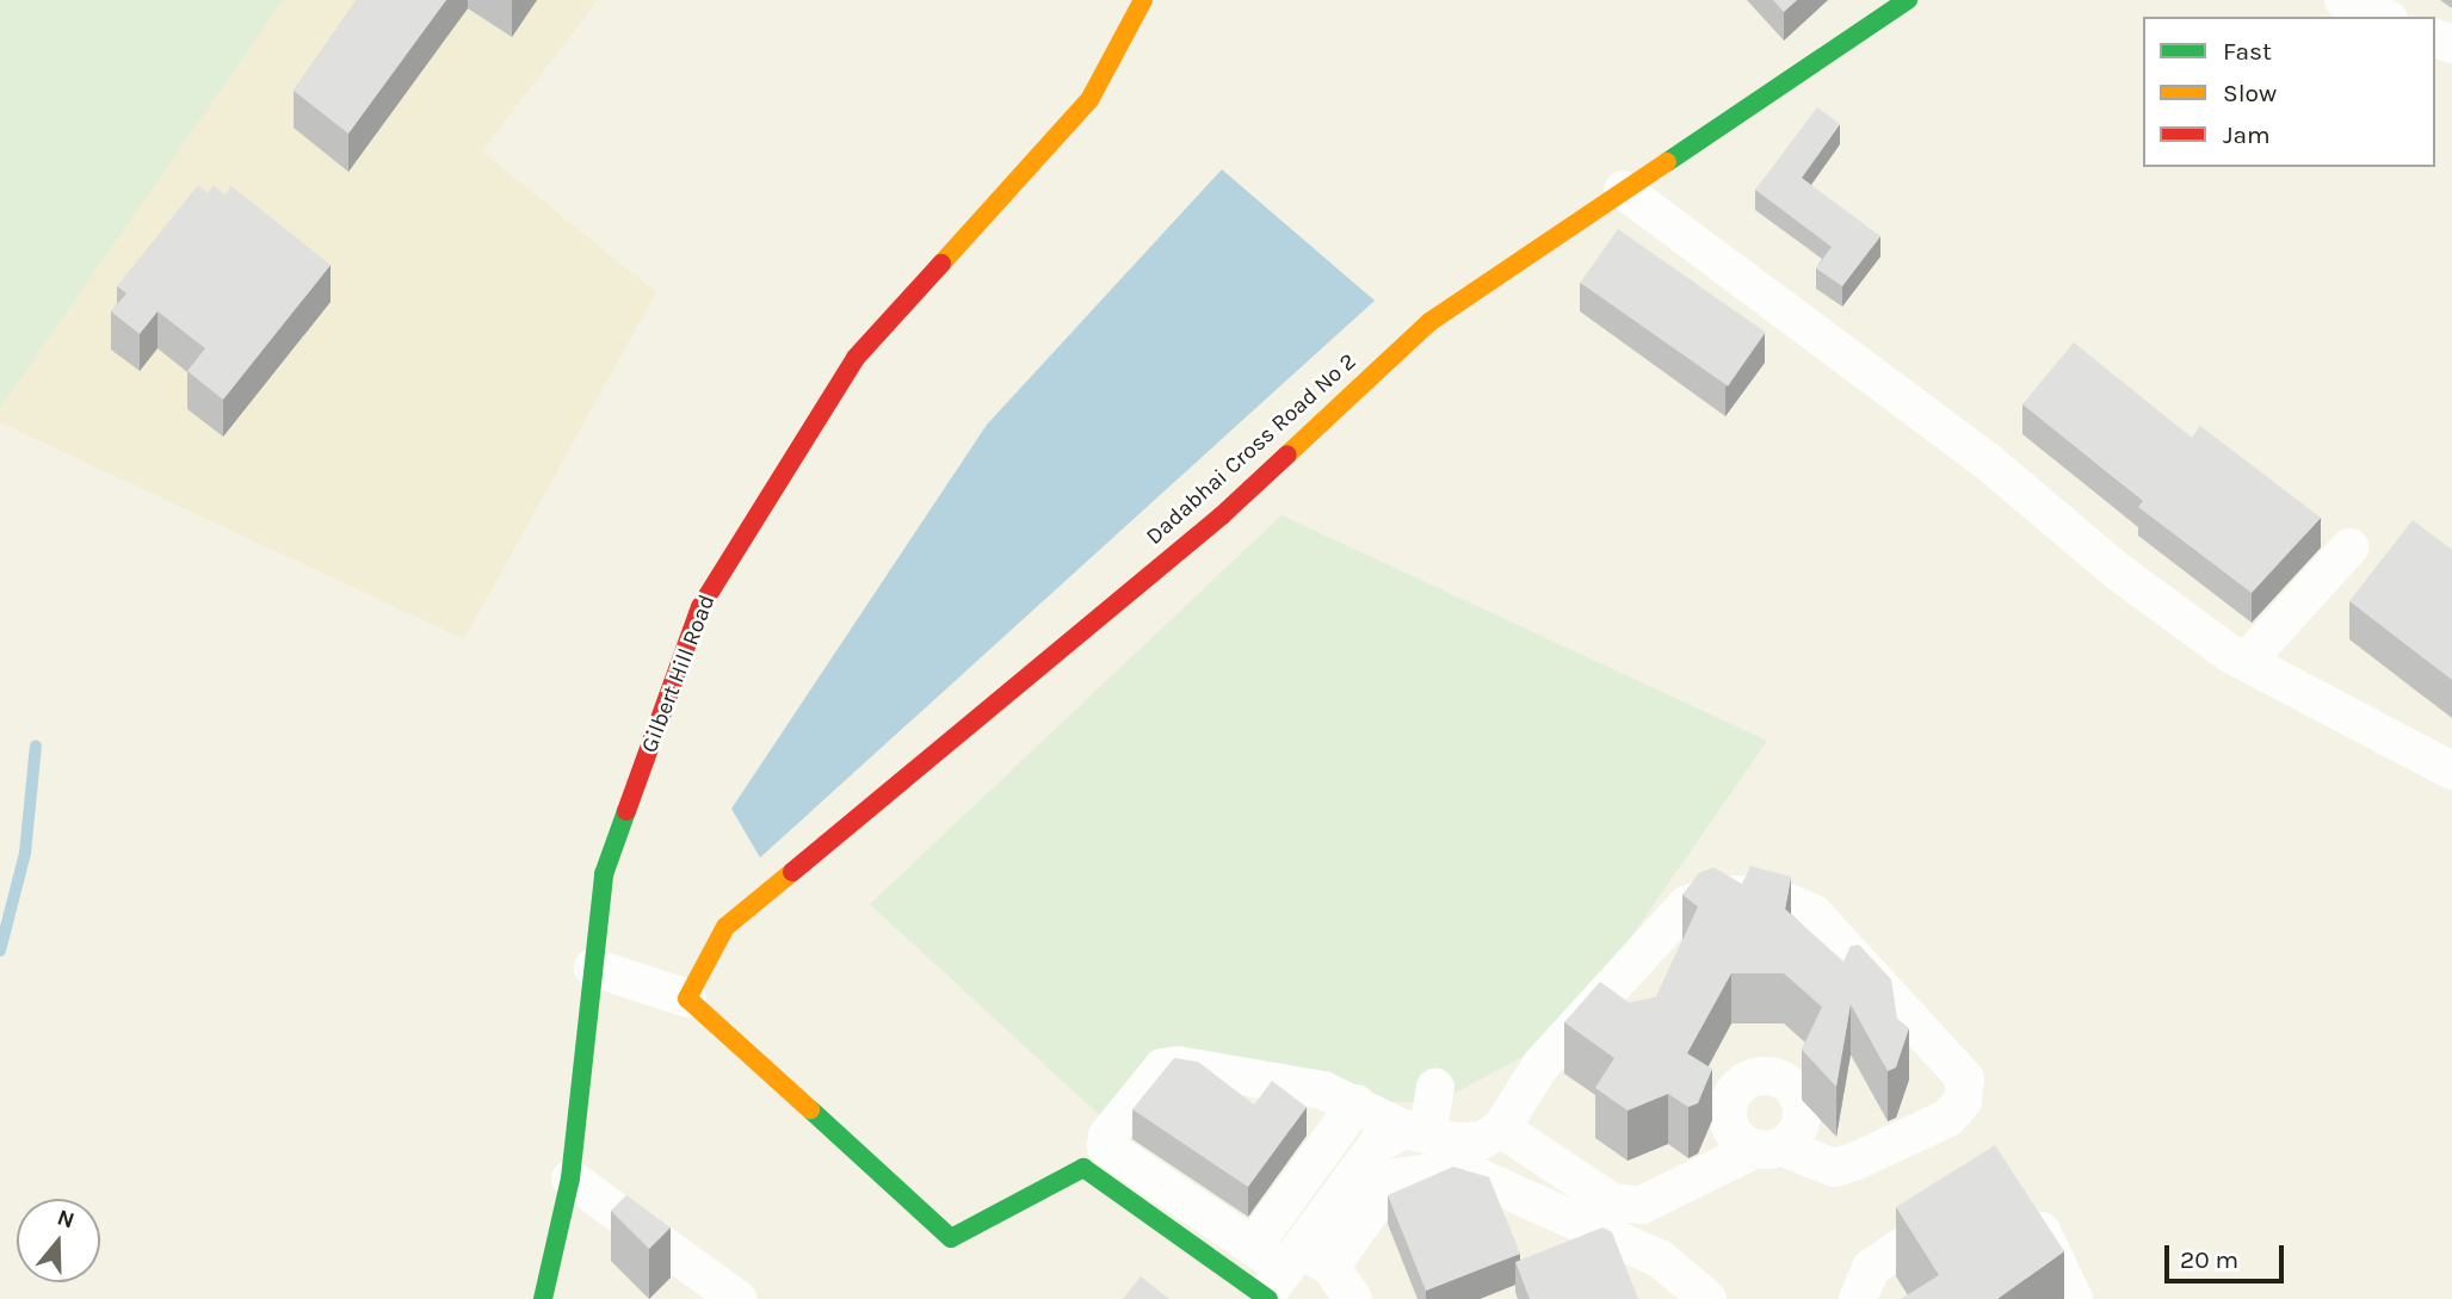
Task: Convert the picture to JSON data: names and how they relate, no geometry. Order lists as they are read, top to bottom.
{
  "streets": {
    "street": ["Dadabhai Cross Road No 2", "Gilbert Hill Road"]
  },
  "legend": ["Fast", "Slow", "Jam"],
  "scale_bar": "20 m",
  "north": "top"
}
